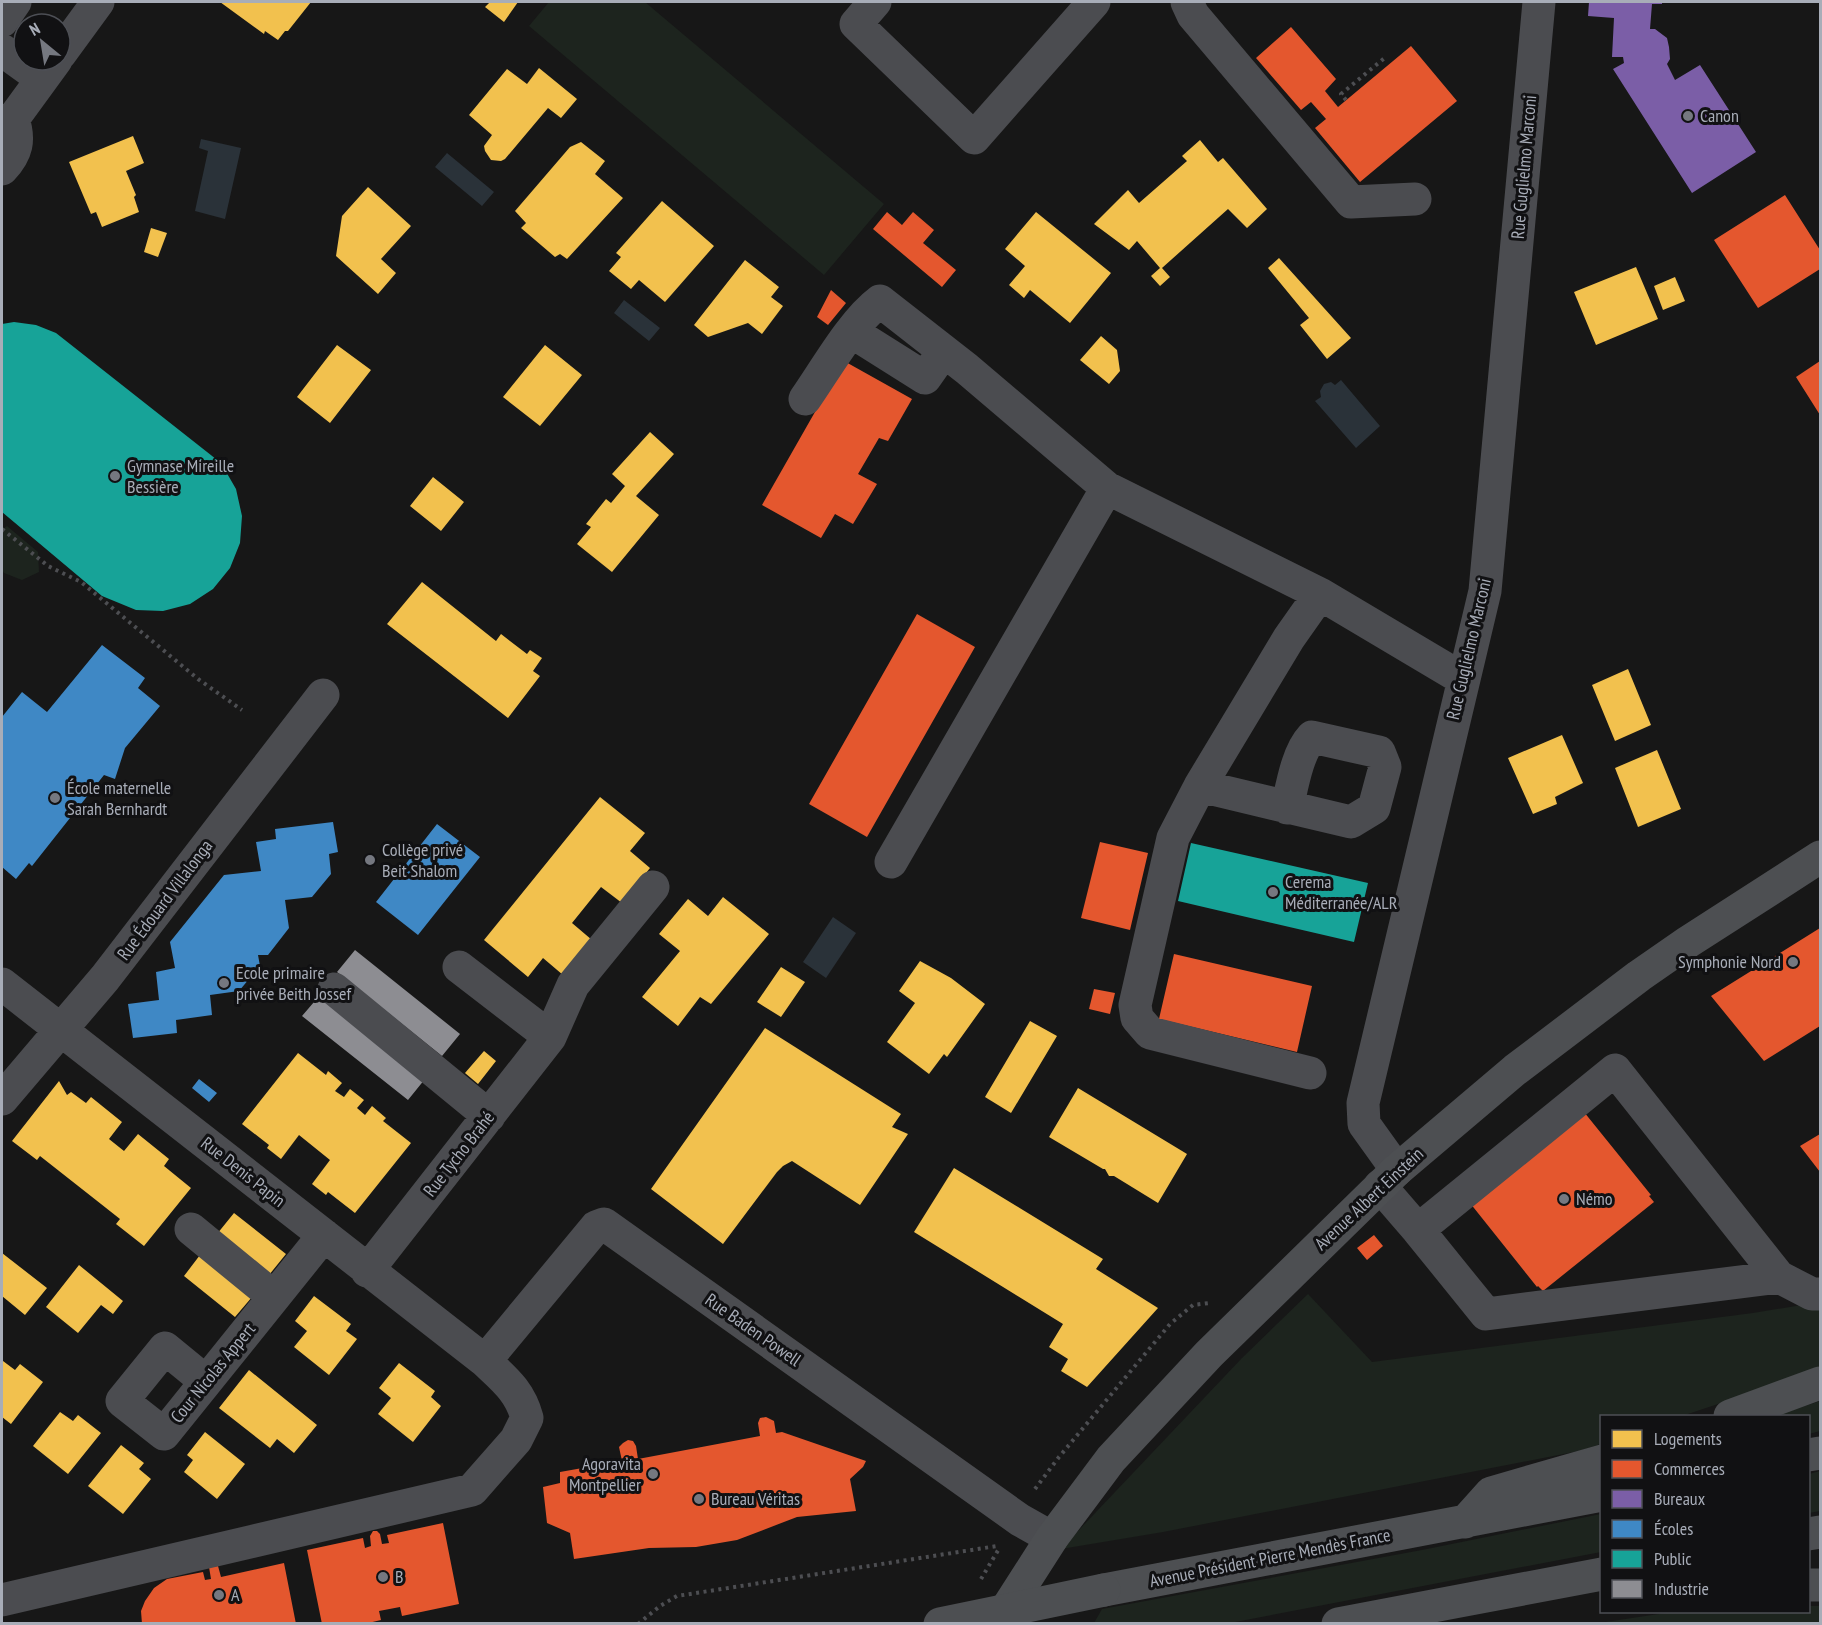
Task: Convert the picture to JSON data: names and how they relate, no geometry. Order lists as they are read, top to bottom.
{
  "streets": {
    "main road": ["Avenue Albert Einstein", "Avenue Président Pierre Mendès France"],
    "street": [
      "Rue Guglielmo Marconi",
      "Rue Édouard Villalonga",
      "Rue Tycho Brahé",
      "Rue Denis Papin",
      "Rue Baden Powell",
      "Cour Nicolas Appert"
    ]
  },
  "crossings": [
    ["Rue Guglielmo Marconi", "Avenue Albert Einstein"],
    ["Rue Édouard Villalonga", "Rue Denis Papin"],
    ["Rue Tycho Brahé", "Rue Denis Papin"],
    ["Rue Denis Papin", "Rue Baden Powell"],
    ["Rue Denis Papin", "Cour Nicolas Appert"],
    ["Avenue Albert Einstein", "Rue Baden Powell"]
  ],
  "places": [
    "Canon",
    "Gymnase Mireille Bessière",
    "École maternelle Sarah Bernhardt",
    "Collège privé Beit Shalom",
    "Cerema Méditerranée/ALR",
    "Symphonie Nord",
    "Ecole primaire privée Beith Jossef",
    "Némo",
    "Agoravita Montpellier",
    "Bureau Véritas",
    "B",
    "A"
  ],
  "legend": [
    "Logements",
    "Commerces",
    "Bureaux",
    "Écoles",
    "Public",
    "Industrie"
  ],
  "north": "top left"
}
